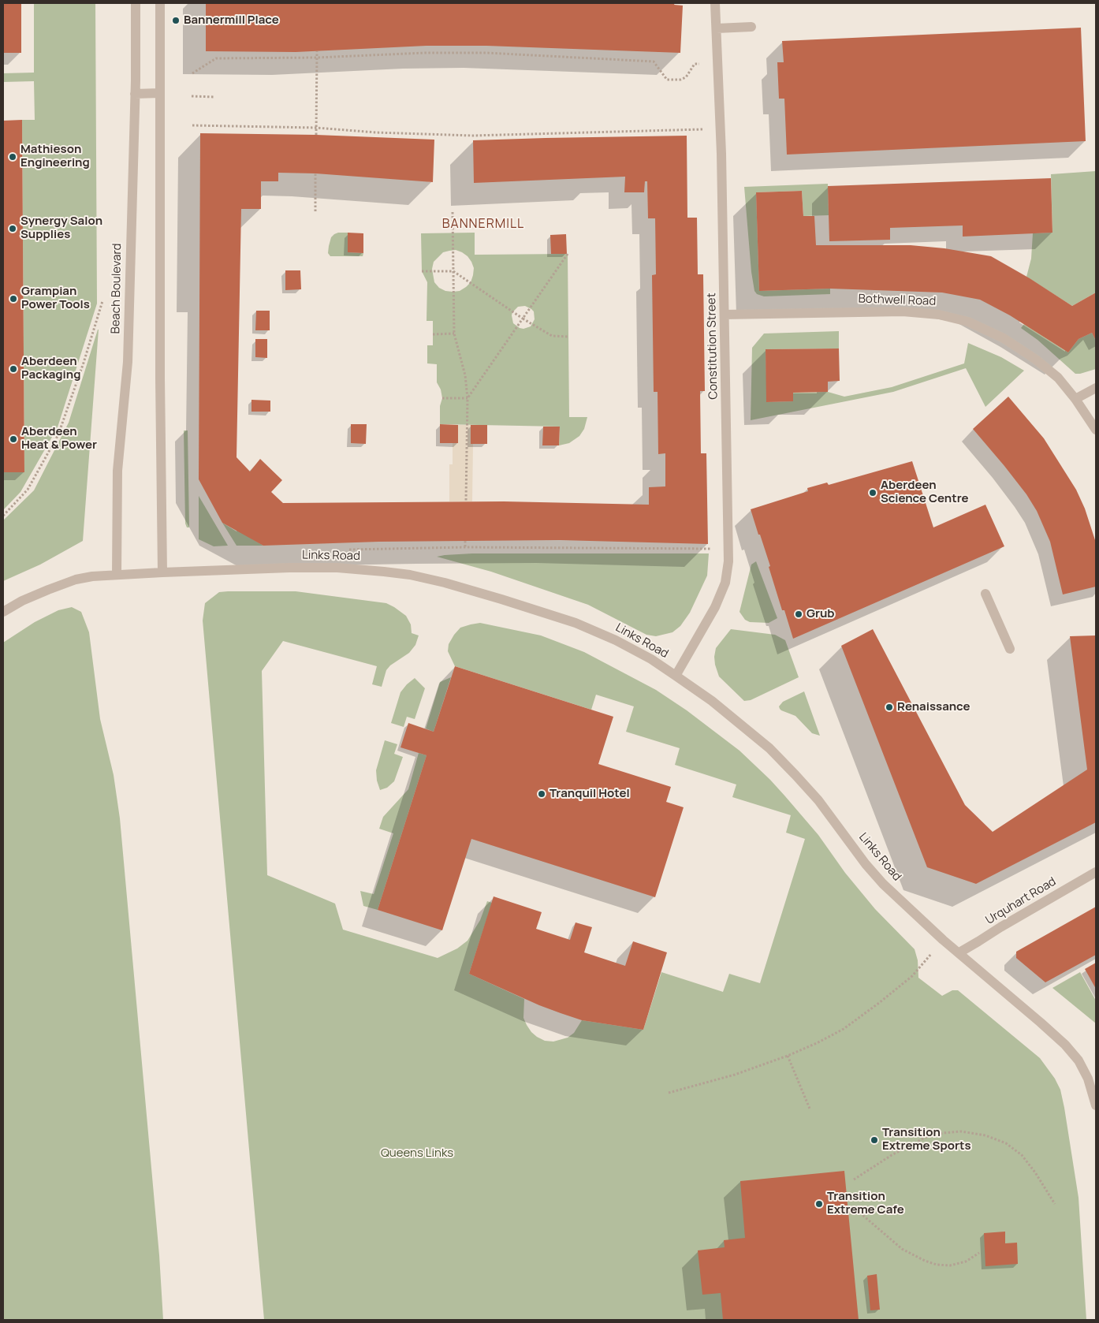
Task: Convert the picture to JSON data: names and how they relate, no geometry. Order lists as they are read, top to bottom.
{
  "streets": {
    "street": [
      "Beach Boulevard",
      "Bothwell Road",
      "Constitution Street",
      "Links Road",
      "Urquhart Road"
    ]
  },
  "crossings": [
    ["Beach Boulevard", "Links Road"],
    ["Bothwell Road", "Constitution Street"],
    ["Constitution Street", "Links Road"],
    ["Links Road", "Urquhart Road"]
  ],
  "districts": ["BANNERMILL"],
  "parks": ["Queens Links"],
  "places": [
    "Bannermill Place",
    "Mathieson Engineering",
    "Synergy Salon Supplies",
    "Grampian Power Tools",
    "Aberdeen Packaging",
    "Aberdeen Heat & Power",
    "Aberdeen Science Centre",
    "Grub",
    "Renaissance",
    "Tranquil Hotel",
    "Transition Extreme Sports",
    "Transition Extreme Cafe"
  ]
}
